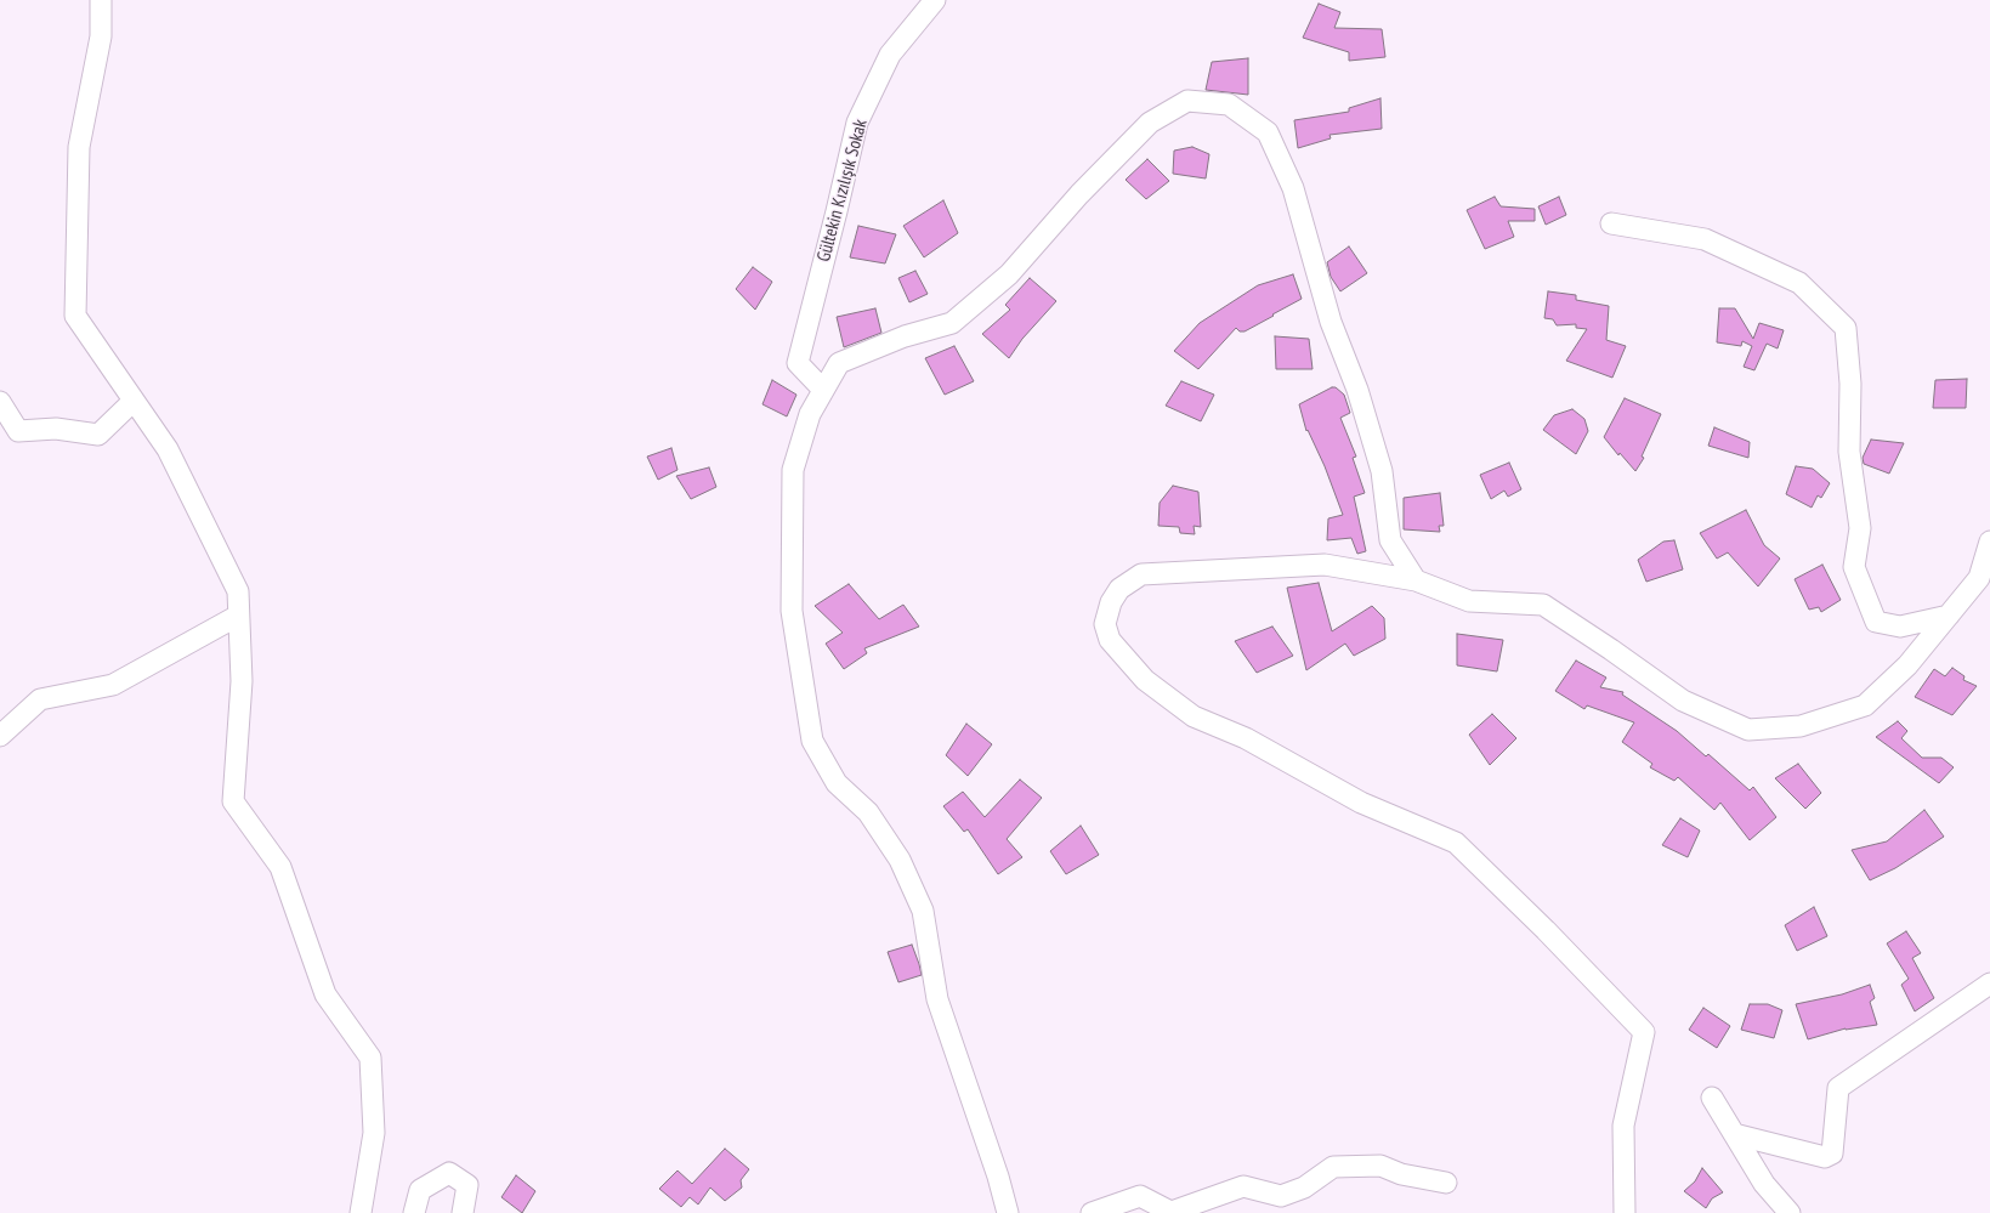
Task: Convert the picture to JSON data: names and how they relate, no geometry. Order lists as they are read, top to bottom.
{
  "streets": {
    "street": ["Gültekin Kızılışık Sokak"]
  }
}
